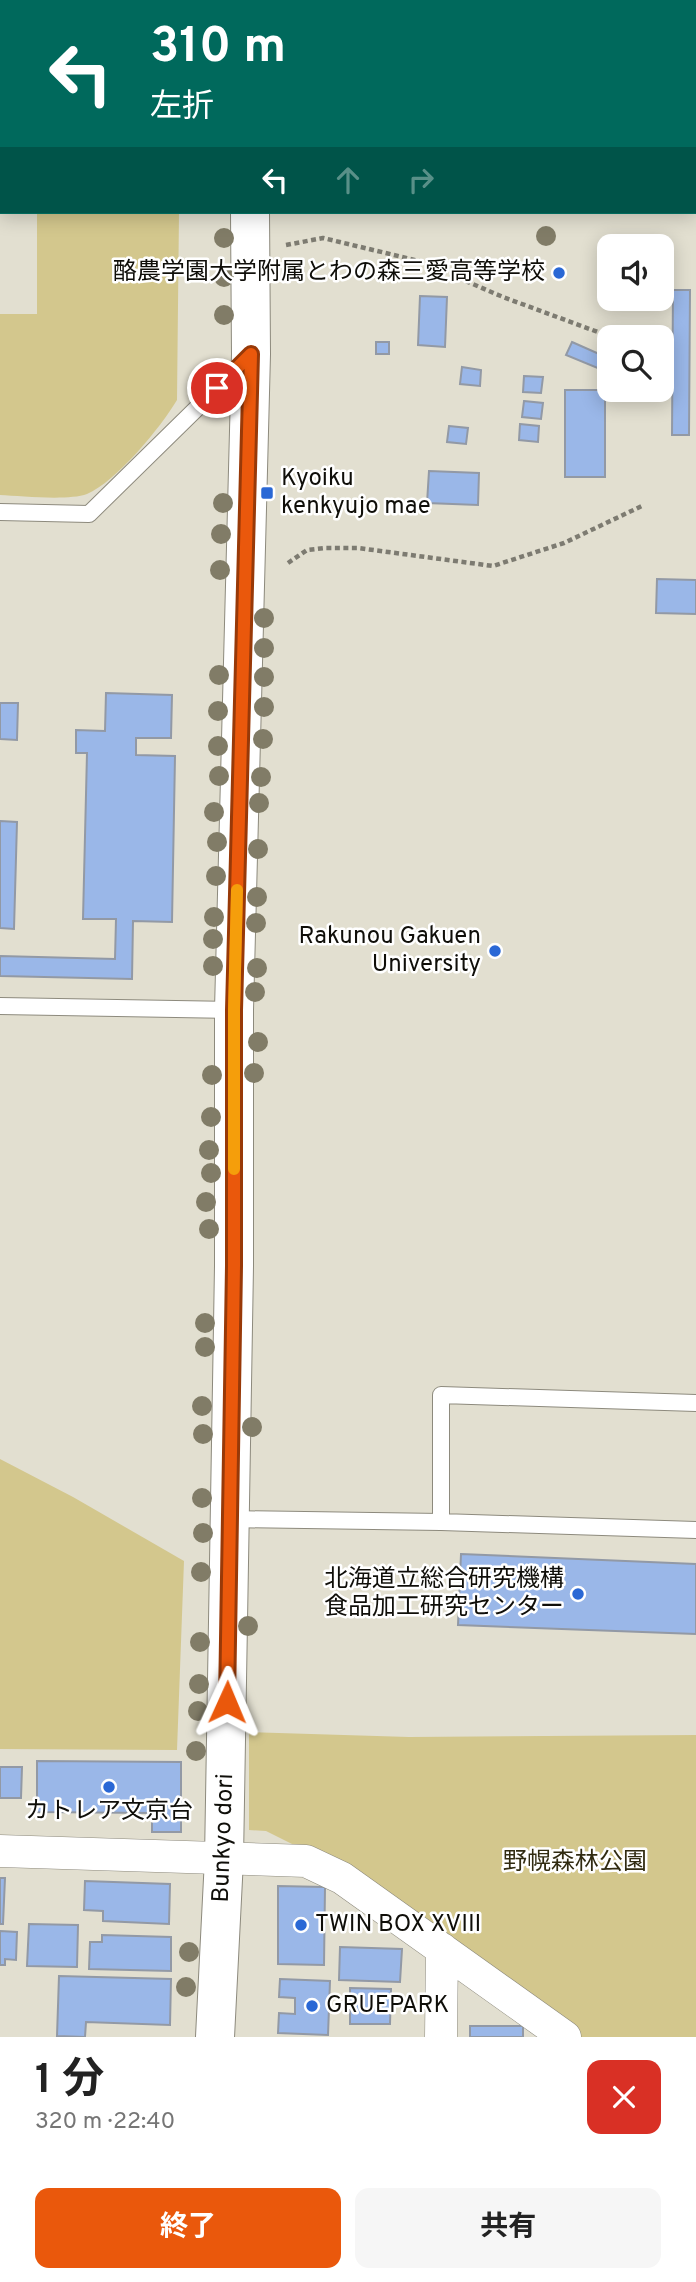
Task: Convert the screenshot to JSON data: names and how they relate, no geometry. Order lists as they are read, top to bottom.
{
  "streets": {
    "street": ["Bunkyo dori"]
  },
  "parks": ["野幌森林公園"],
  "places": {
    "other": [
      "酪農学園大学附属とわの森三愛高等学校",
      "Rakunou Gakuen University",
      "北海道立総合研究機構 食品加工研究センター",
      "カトレア文京台",
      "TWIN BOX XVIII",
      "GRUEPARK"
    ],
    "transit": ["Kyoiku kenkyujo mae"]
  },
  "page": {
    "turn": ["310 m", "左折"],
    "heading": ["1 分", "320 m · 22:40"],
    "buttons": ["終了", "共有"]
  }
}
